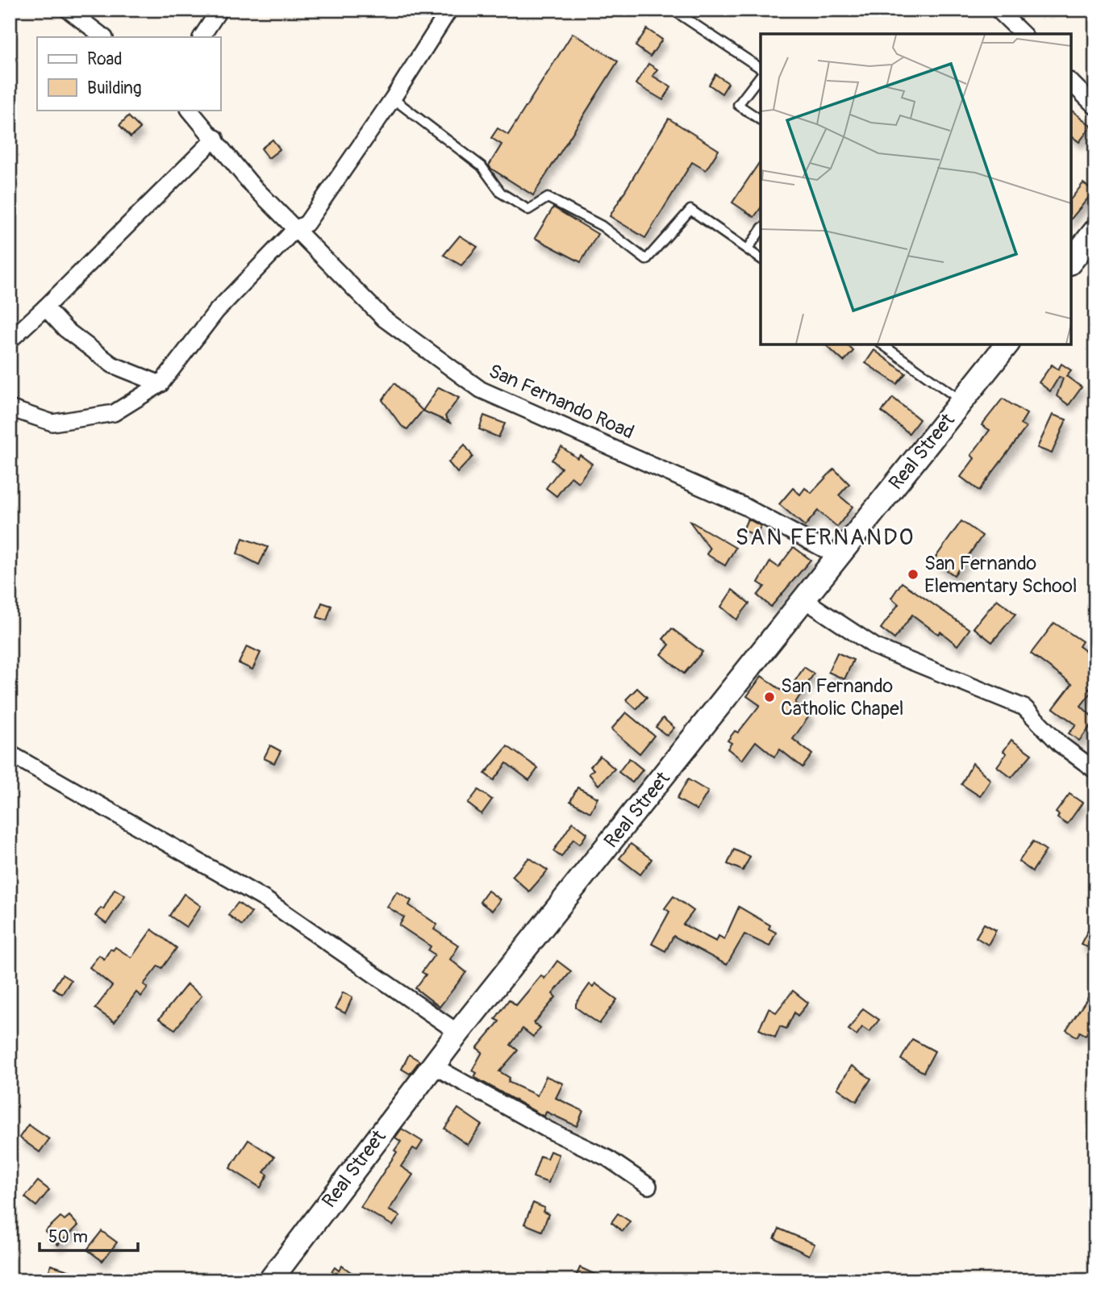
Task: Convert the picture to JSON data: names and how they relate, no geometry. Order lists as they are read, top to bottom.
{
  "streets": {
    "main road": ["Real Street"],
    "street": ["San Fernando Road"]
  },
  "crossings": [
    ["San Fernando Road", "Real Street"]
  ],
  "districts": ["SAN FERNANDO"],
  "places": ["San Fernando Elementary School", "San Fernando Catholic Chapel"],
  "legend": ["Road", "Building"],
  "scale_bar": "50 m"
}
